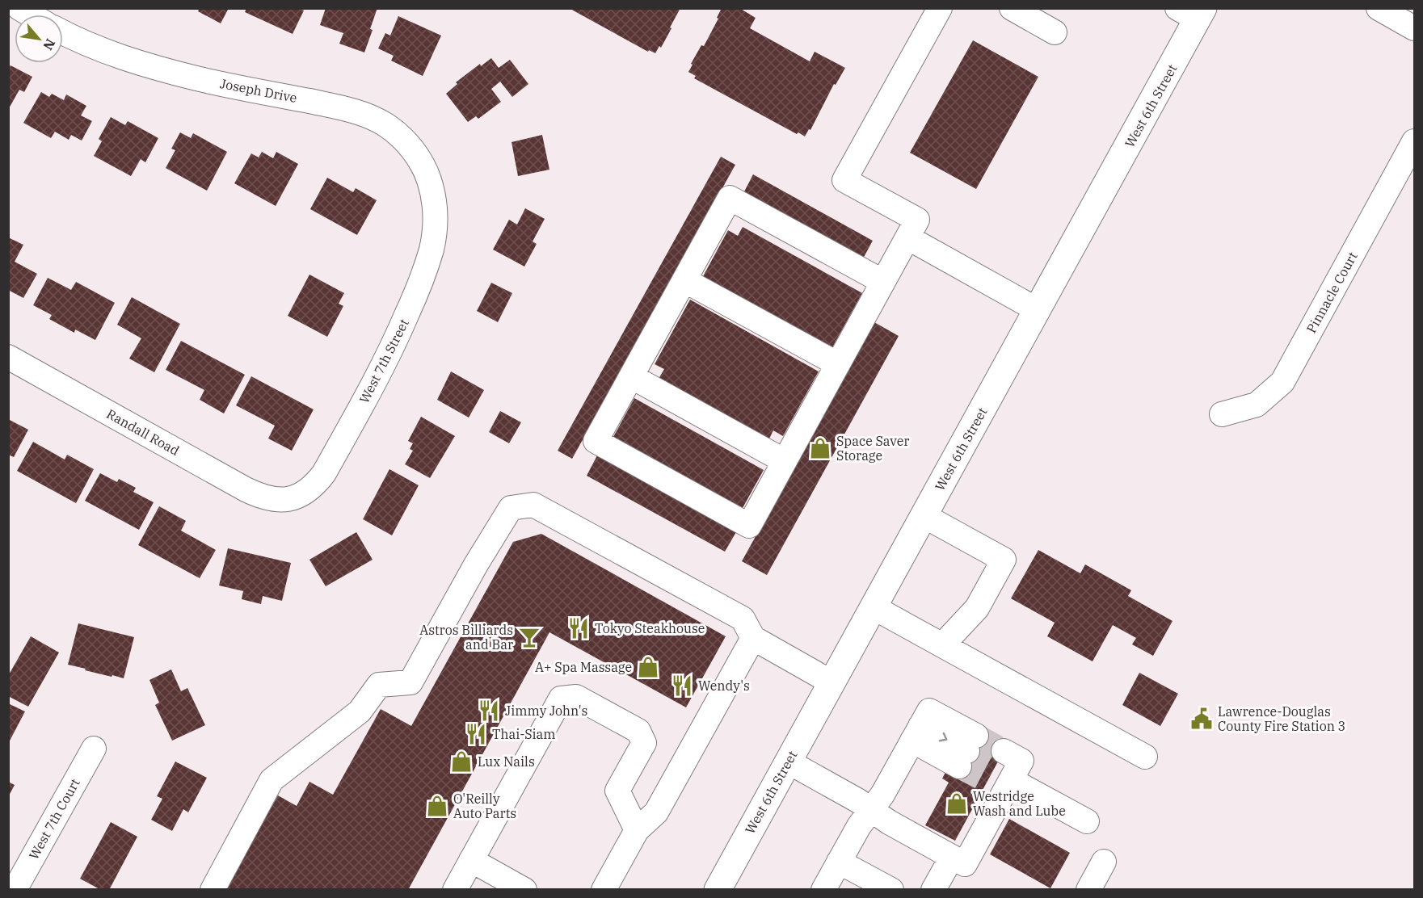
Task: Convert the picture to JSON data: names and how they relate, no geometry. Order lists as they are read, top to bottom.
{
  "streets": {
    "main road": ["West 6th Street"],
    "street": [
      "Joseph Drive",
      "Pinnacle Court",
      "West 7th Street",
      "Randall Road",
      "West 7th Court"
    ]
  },
  "crossings": [
    ["Joseph Drive", "West 7th Street"],
    ["West 7th Street", "Randall Road"]
  ],
  "places": {
    "shop": [
      "Space Saver Storage",
      "A+ Spa Massage",
      "Lux Nails",
      "Westridge Wash and Lube",
      "O'Reilly Auto Parts"
    ],
    "restaurant": [
      "Tokyo Steakhouse",
      "Wendy's",
      "Jimmy John's",
      "Thai-Siam"
    ],
    "bar": ["Astros Billiards and Bar"],
    "public building": ["Lawrence-Douglas County Fire Station 3"]
  },
  "north": "bottom right"
}
